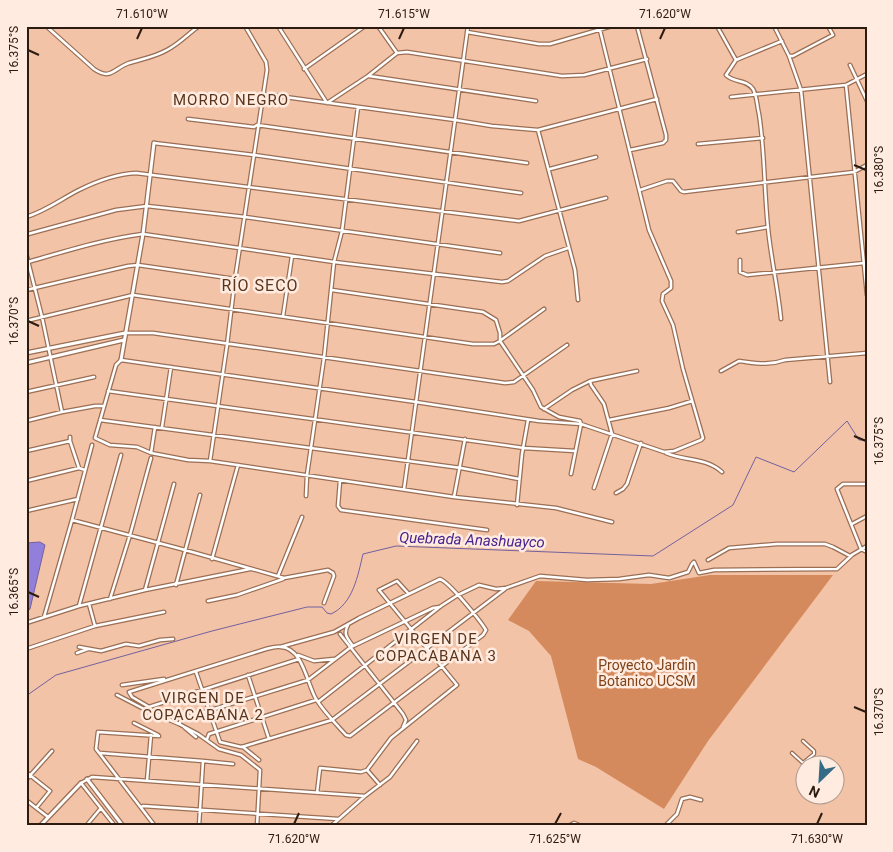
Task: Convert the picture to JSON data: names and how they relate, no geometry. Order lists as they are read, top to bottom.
{
  "districts": [
    "MORRO NEGRO",
    "RÍO SECO",
    "VIRGEN DE COPACABANA 3",
    "VIRGEN DE COPACABANA 2"
  ],
  "water": ["Quebrada Anashuayco"],
  "parks": ["Proyecto Jardin Botanico UCSM"],
  "north": "bottom left",
  "coordinates": [
    "71.610°W",
    "71.615°W",
    "71.620°W",
    "16.375°S",
    "16.380°S",
    "16.370°S",
    "16.365°S",
    "71.625°W",
    "71.630°W"
  ]
}
